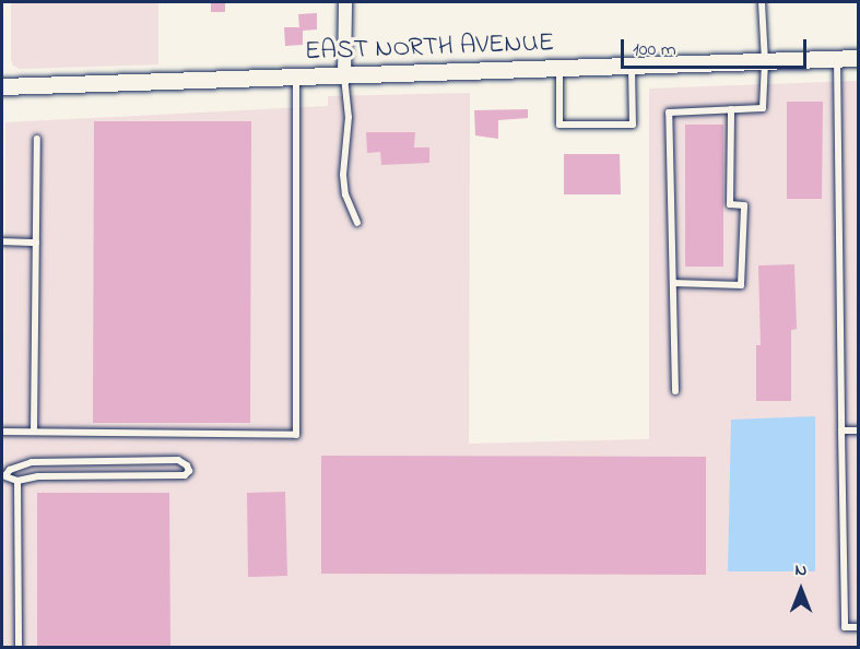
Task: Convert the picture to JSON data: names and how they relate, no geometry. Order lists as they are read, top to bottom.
{
  "streets": {
    "street": ["EAST NORTH AVENUE"]
  },
  "scale_bar": "100 m",
  "north": "top"
}
